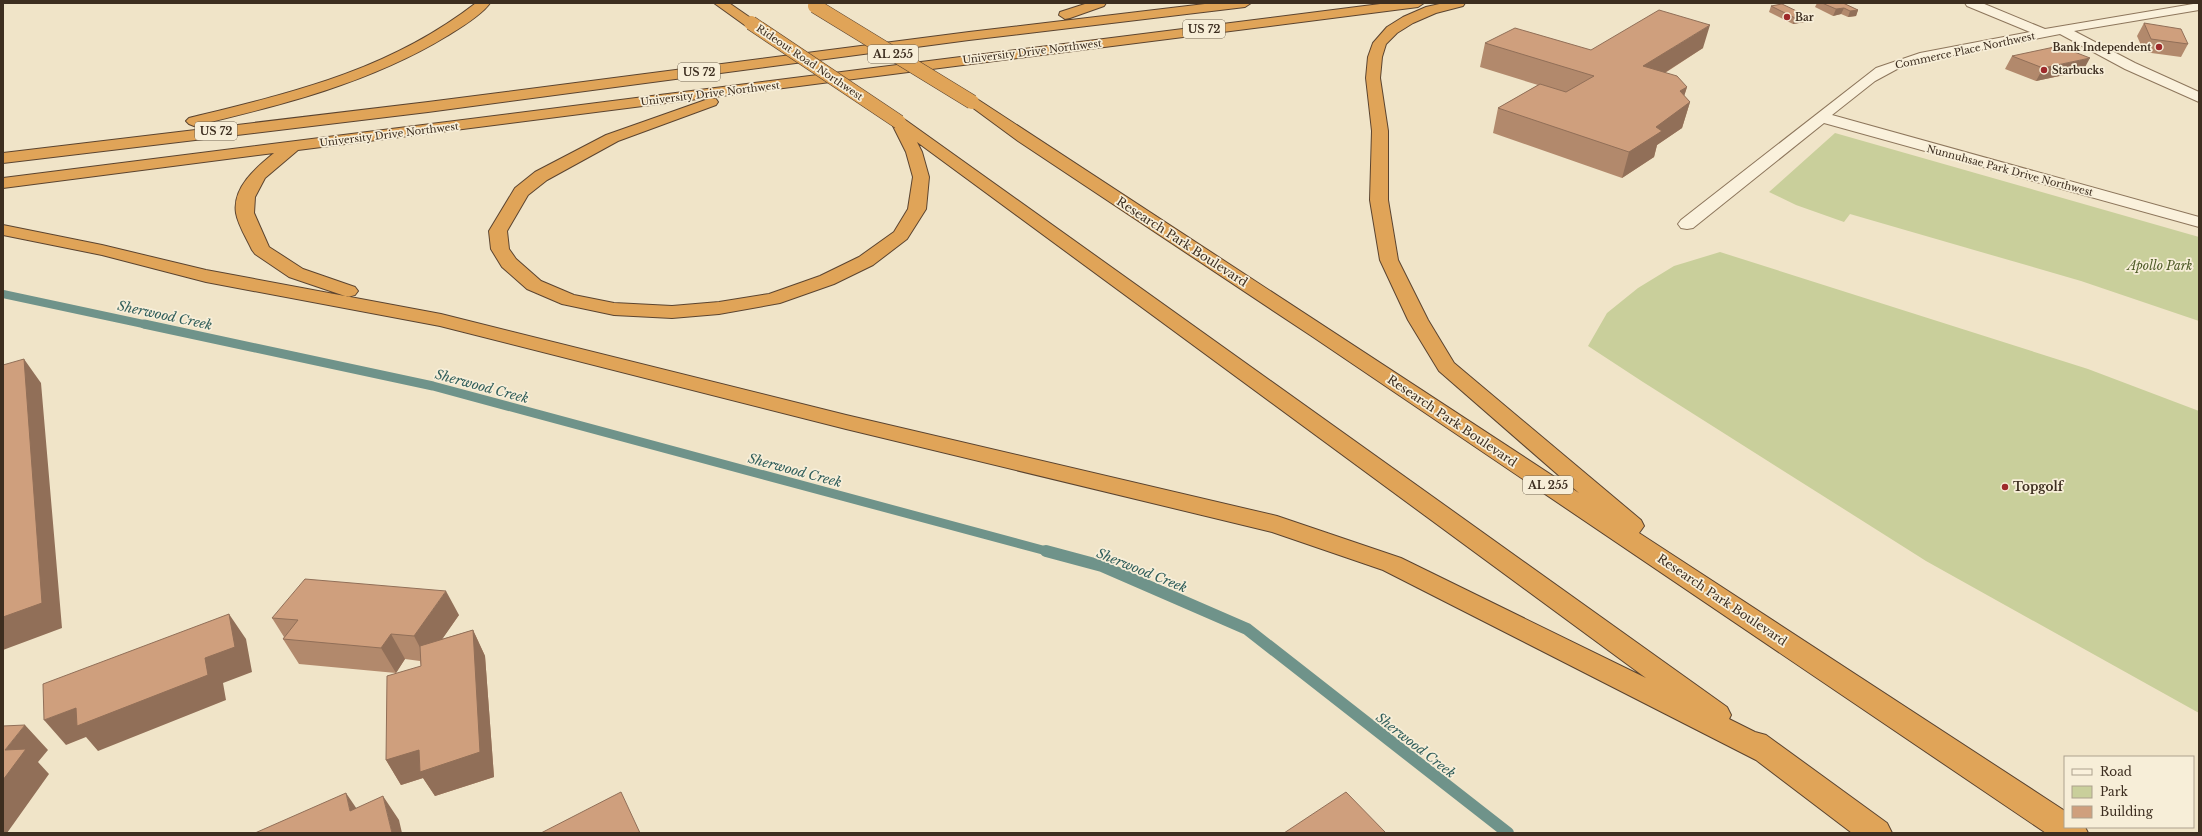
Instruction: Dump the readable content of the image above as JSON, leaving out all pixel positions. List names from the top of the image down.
{
  "streets": {
    "highway": [
      "US 72",
      "University Drive Northwest",
      "AL 255",
      "Rideout Road Northwest",
      "Research Park Boulevard"
    ],
    "street": ["Commerce Place Northwest", "Nunnuhsae Park Drive Northwest"]
  },
  "crossings": [
    ["Commerce Place Northwest", "Nunnuhsae Park Drive Northwest"]
  ],
  "water": ["Sherwood Creek"],
  "parks": ["Apollo Park"],
  "places": [
    "Bar",
    "Bank Independent",
    "Starbucks",
    "Topgolf"
  ],
  "legend": ["Road", "Park", "Building"]
}
